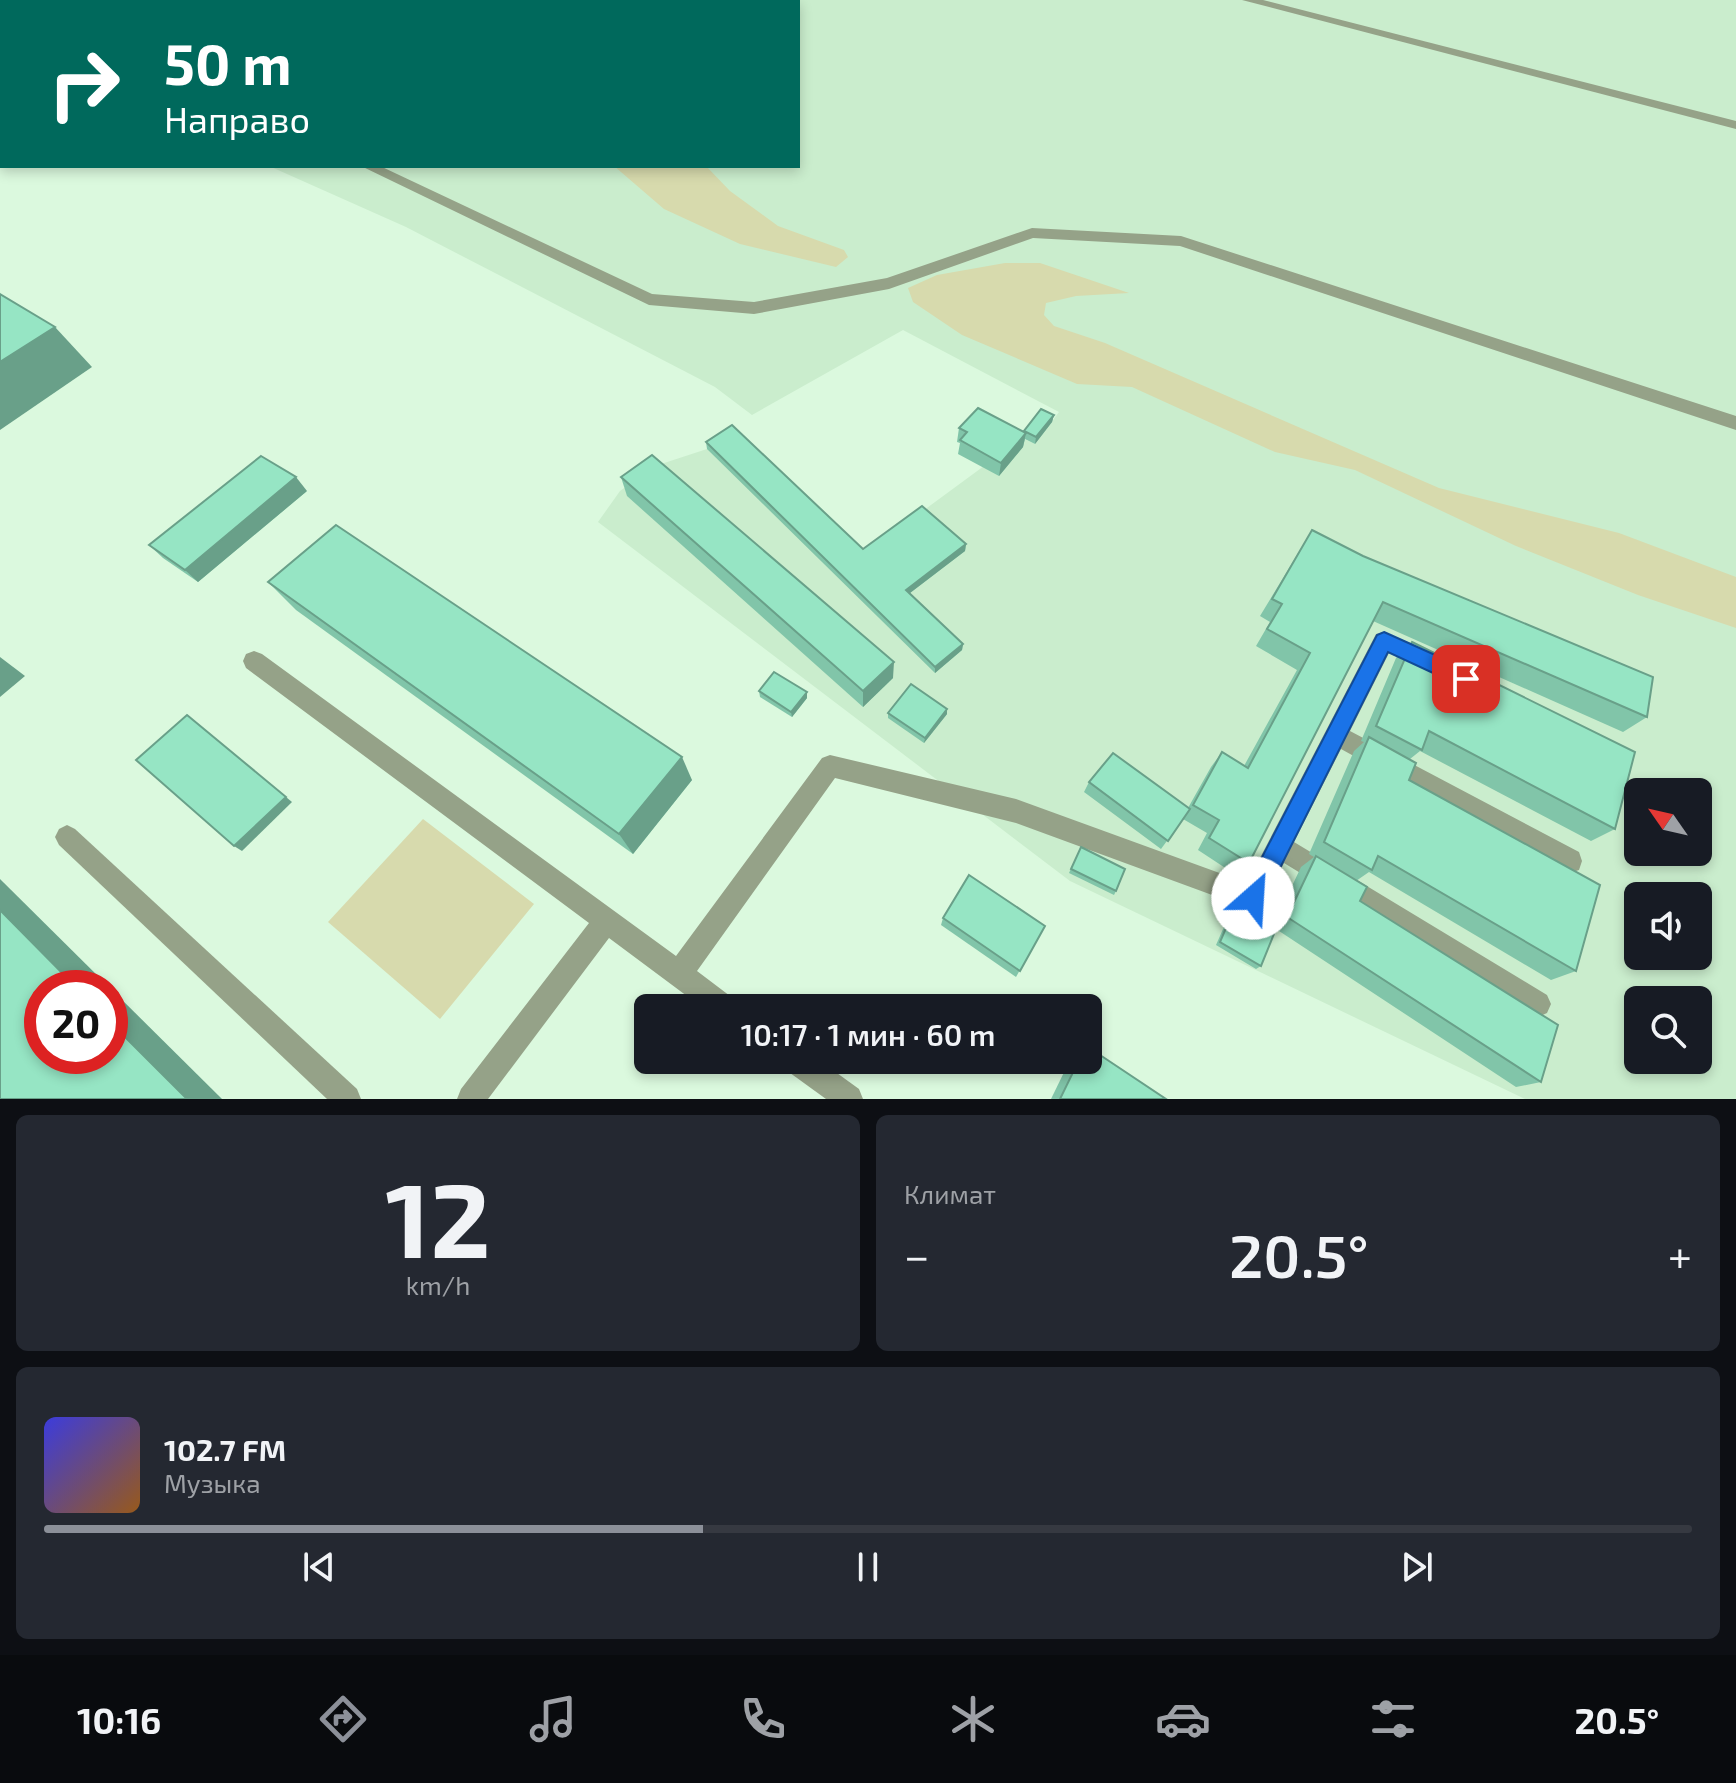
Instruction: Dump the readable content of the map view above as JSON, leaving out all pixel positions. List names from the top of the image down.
{
  "north": "top left",
  "page": {
    "turn": ["50 m", "Направо"],
    "limit": "20",
    "trip": "10:17 · 1 мин · 60 m",
    "tile": [
      ["12", "km/h"],
      "Климат"
    ],
    "heat": ["−", "20.5°", "+"],
    "song": ["102.7 FM", "Музыка"],
    "tabs": ["10:16", "20.5°"]
  }
}
